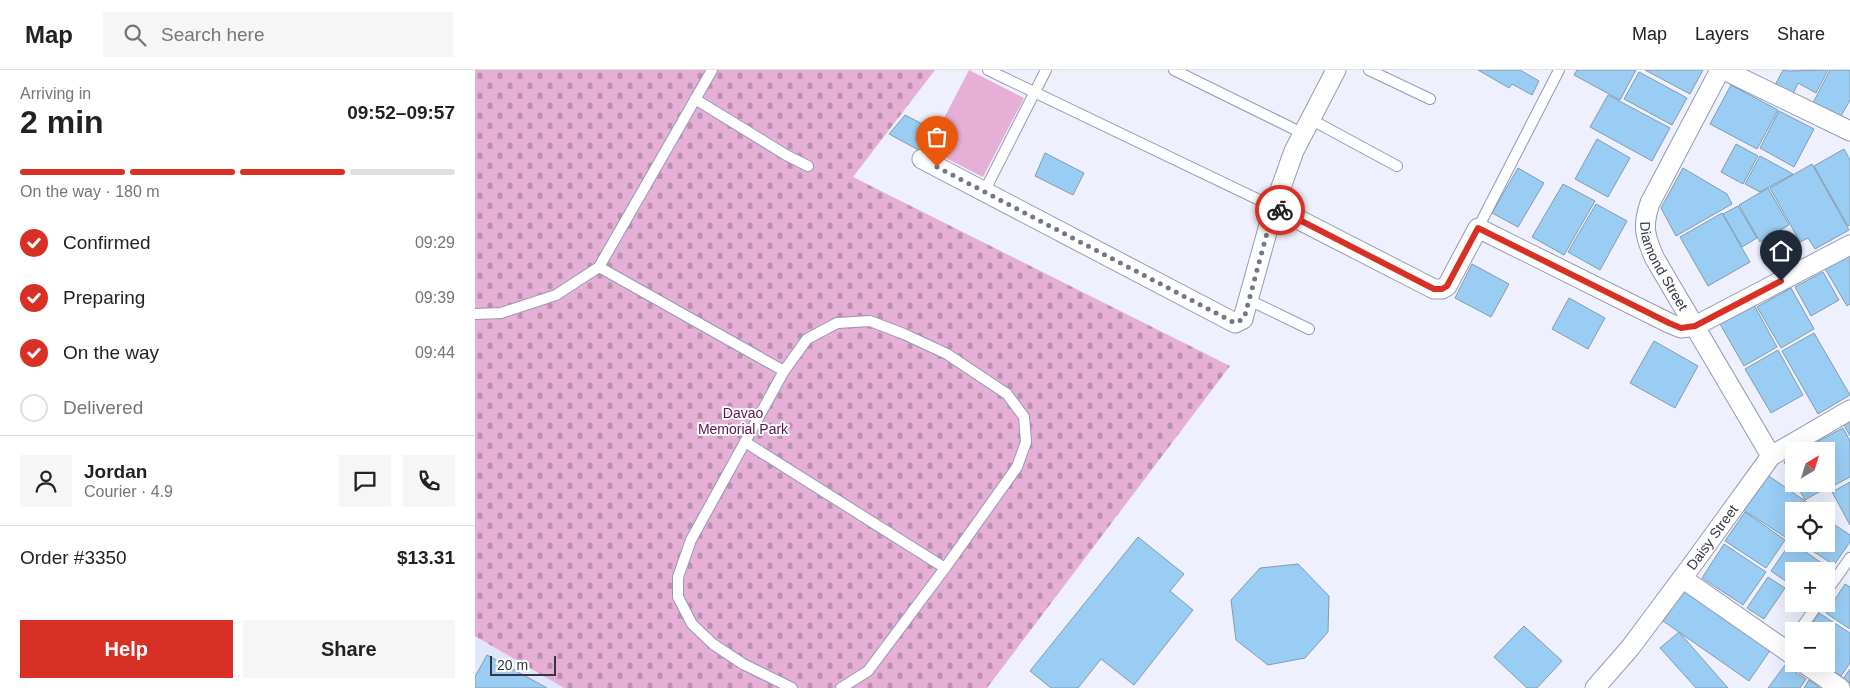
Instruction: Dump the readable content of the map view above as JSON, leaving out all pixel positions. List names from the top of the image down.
{
  "streets": {
    "street": ["Diamond Street", "Daisy Street"]
  },
  "crossings": [
    ["Diamond Street", "Daisy Street"]
  ],
  "parks": ["Davao Memorial Park"],
  "scale_bar": "20 m",
  "north": "top right",
  "page": {
    "header": "Map",
    "search": "Search here",
    "nav": ["Map", "Layers", "Share"],
    "heading": ["2 min", "Arriving in", "09:52–09:57"],
    "panel": [
      "Jordan",
      "Courier · 4.9",
      "Order #3350",
      "$13.31"
    ],
    "bar": "On the way · 180 m",
    "list": [
      ["Confirmed", "09:29"],
      ["Preparing", "09:39"],
      ["On the way", "09:44"],
      "Delivered"
    ],
    "map_buttons": ["+", "−"],
    "buttons": ["Help", "Share"],
    "scale": "20 m"
  }
}
